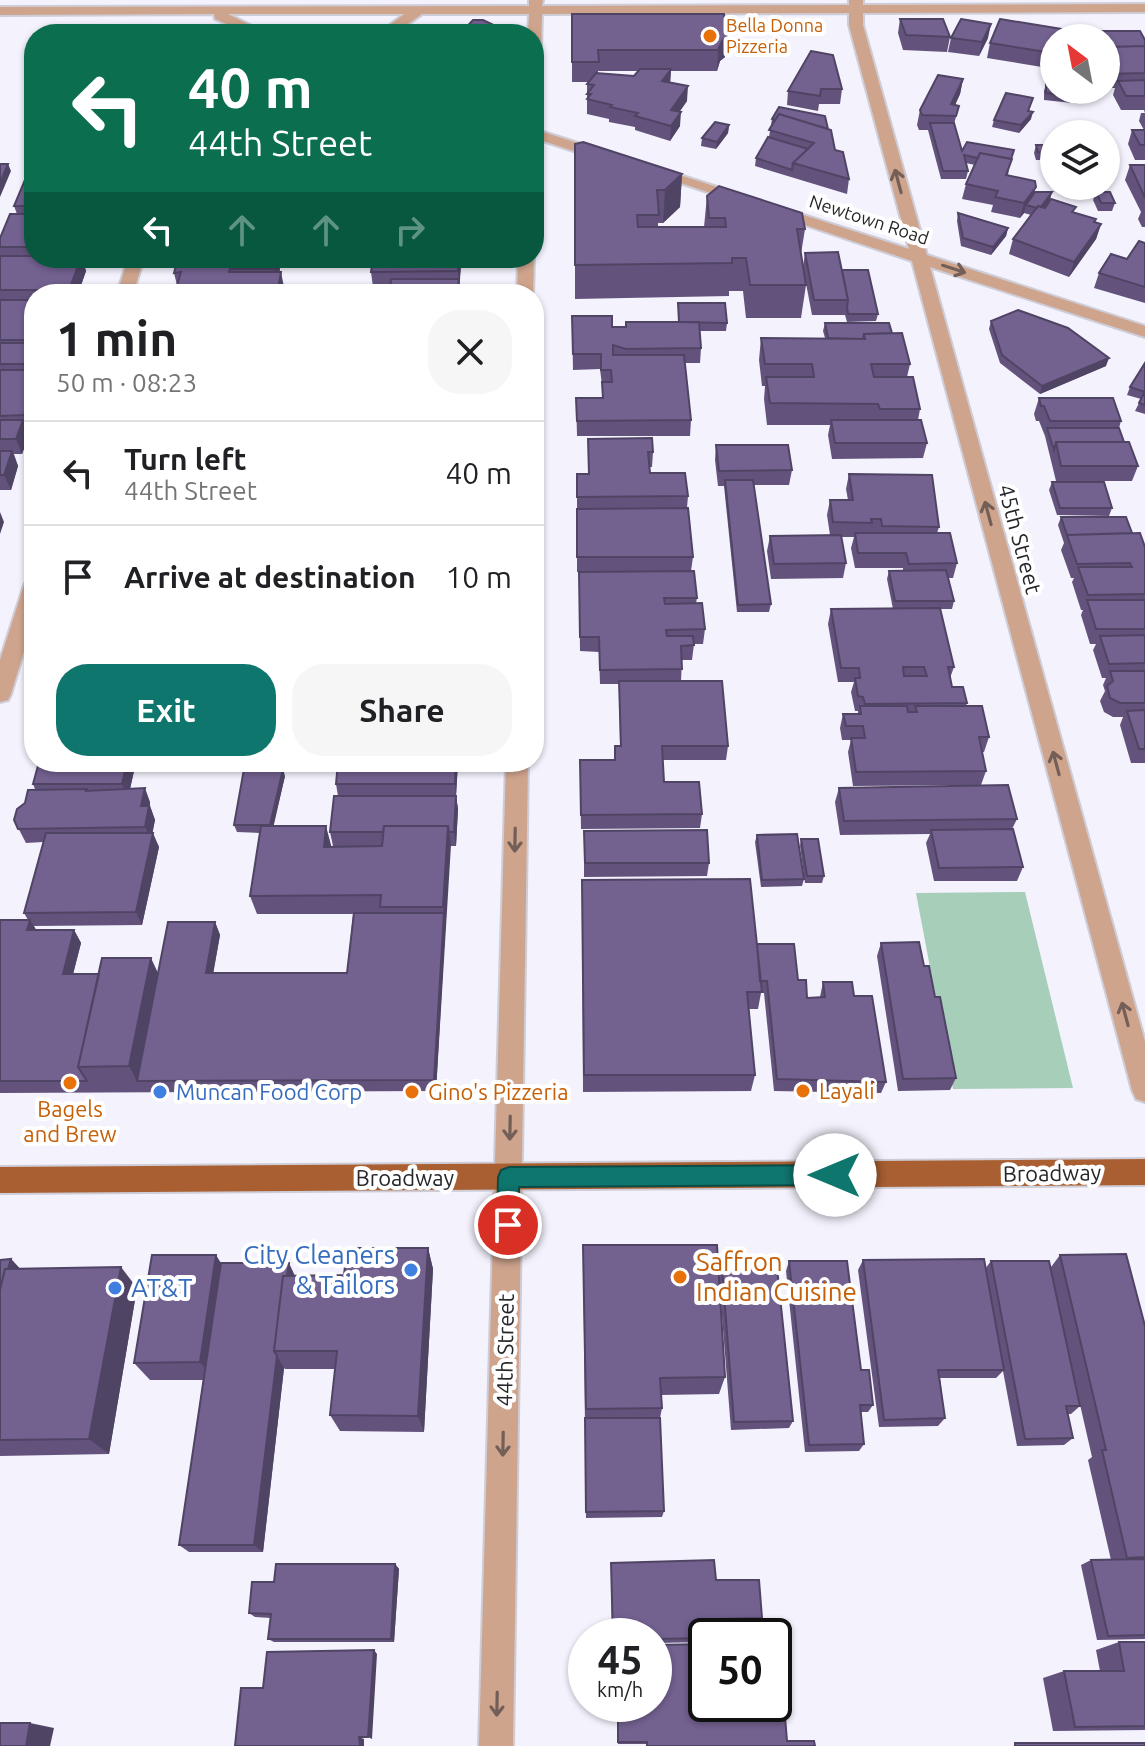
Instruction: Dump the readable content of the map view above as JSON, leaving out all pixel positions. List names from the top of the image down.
{
  "streets": {
    "main road": ["Broadway"],
    "street": ["Newtown Road", "45th Street", "44th Street"]
  },
  "crossings": [
    ["Newtown Road", "45th Street"],
    ["Broadway", "44th Street"]
  ],
  "one_way": ["Newtown Road", "45th Street", "44th Street"],
  "places": [
    "Bella Donna Pizzeria",
    "Bagels and Brew",
    "Layali",
    "Muncan Food Corp",
    "Gino's Pizzeria",
    "City Cleaners & Tailors",
    "Saffron Indian Cuisine",
    "AT&T"
  ],
  "north": "top left",
  "page": {
    "turn": ["40 m", "44th Street"],
    "heading": ["1 min", "50 m · 08:23"],
    "list": [
      {
        "name": "Turn left",
        "note": "44th Street",
        "value": "40 m"
      },
      {
        "name": "Arrive at destination",
        "value": "10 m"
      }
    ],
    "buttons": ["Exit", "Share"],
    "speed": "45 km/h",
    "limit": "50"
  }
}
